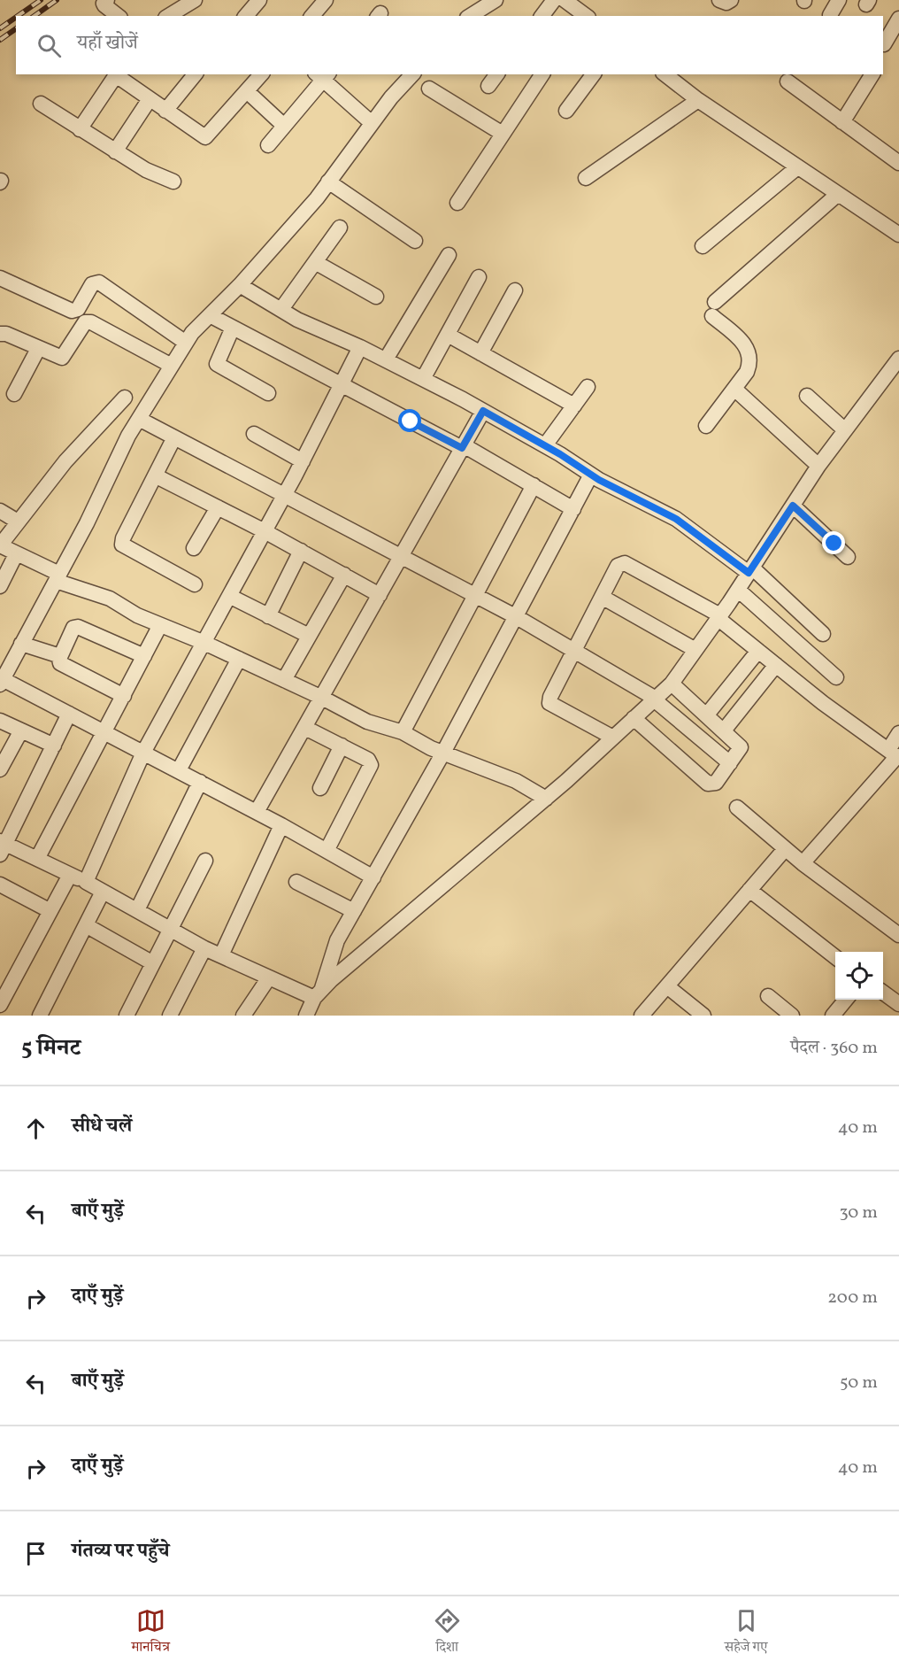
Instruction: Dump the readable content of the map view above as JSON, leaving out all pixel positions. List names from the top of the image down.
{
  "page": {
    "search": "यहाँ खोजें",
    "heading": ["5 मिनट", "पैदल · 360 m"],
    "list": [
      ["सीधे चलें", "40 m"],
      ["बाएँ मुड़ें", "30 m"],
      ["दाएँ मुड़ें", "200 m"],
      ["बाएँ मुड़ें", "50 m"],
      ["दाएँ मुड़ें", "40 m"],
      "गंतव्य पर पहुँचे"
    ],
    "nav": ["मानचित्र", "दिशा", "सहेजे गए"]
  }
}
